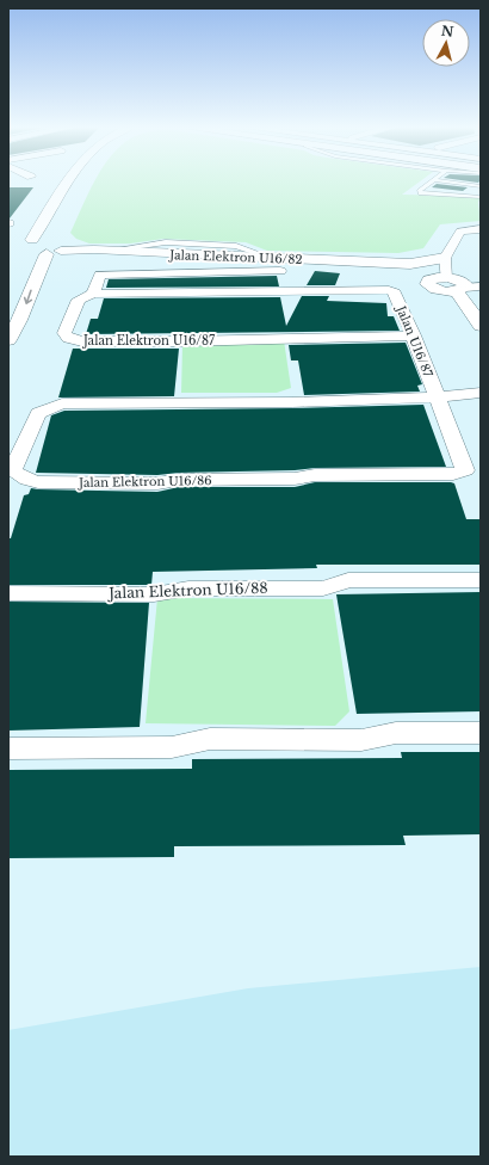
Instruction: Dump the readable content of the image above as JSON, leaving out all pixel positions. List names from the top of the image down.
{
  "streets": {
    "street": [
      "Jalan Elektron U16/82",
      "Jalan Elektron U16/87",
      "Jalan U16/87",
      "Jalan Elektron U16/86",
      "Jalan Elektron U16/88"
    ]
  },
  "crossings": [
    ["Jalan Elektron U16/87", "Jalan U16/87"],
    ["Jalan U16/87", "Jalan Elektron U16/86"]
  ],
  "north": "top"
}
